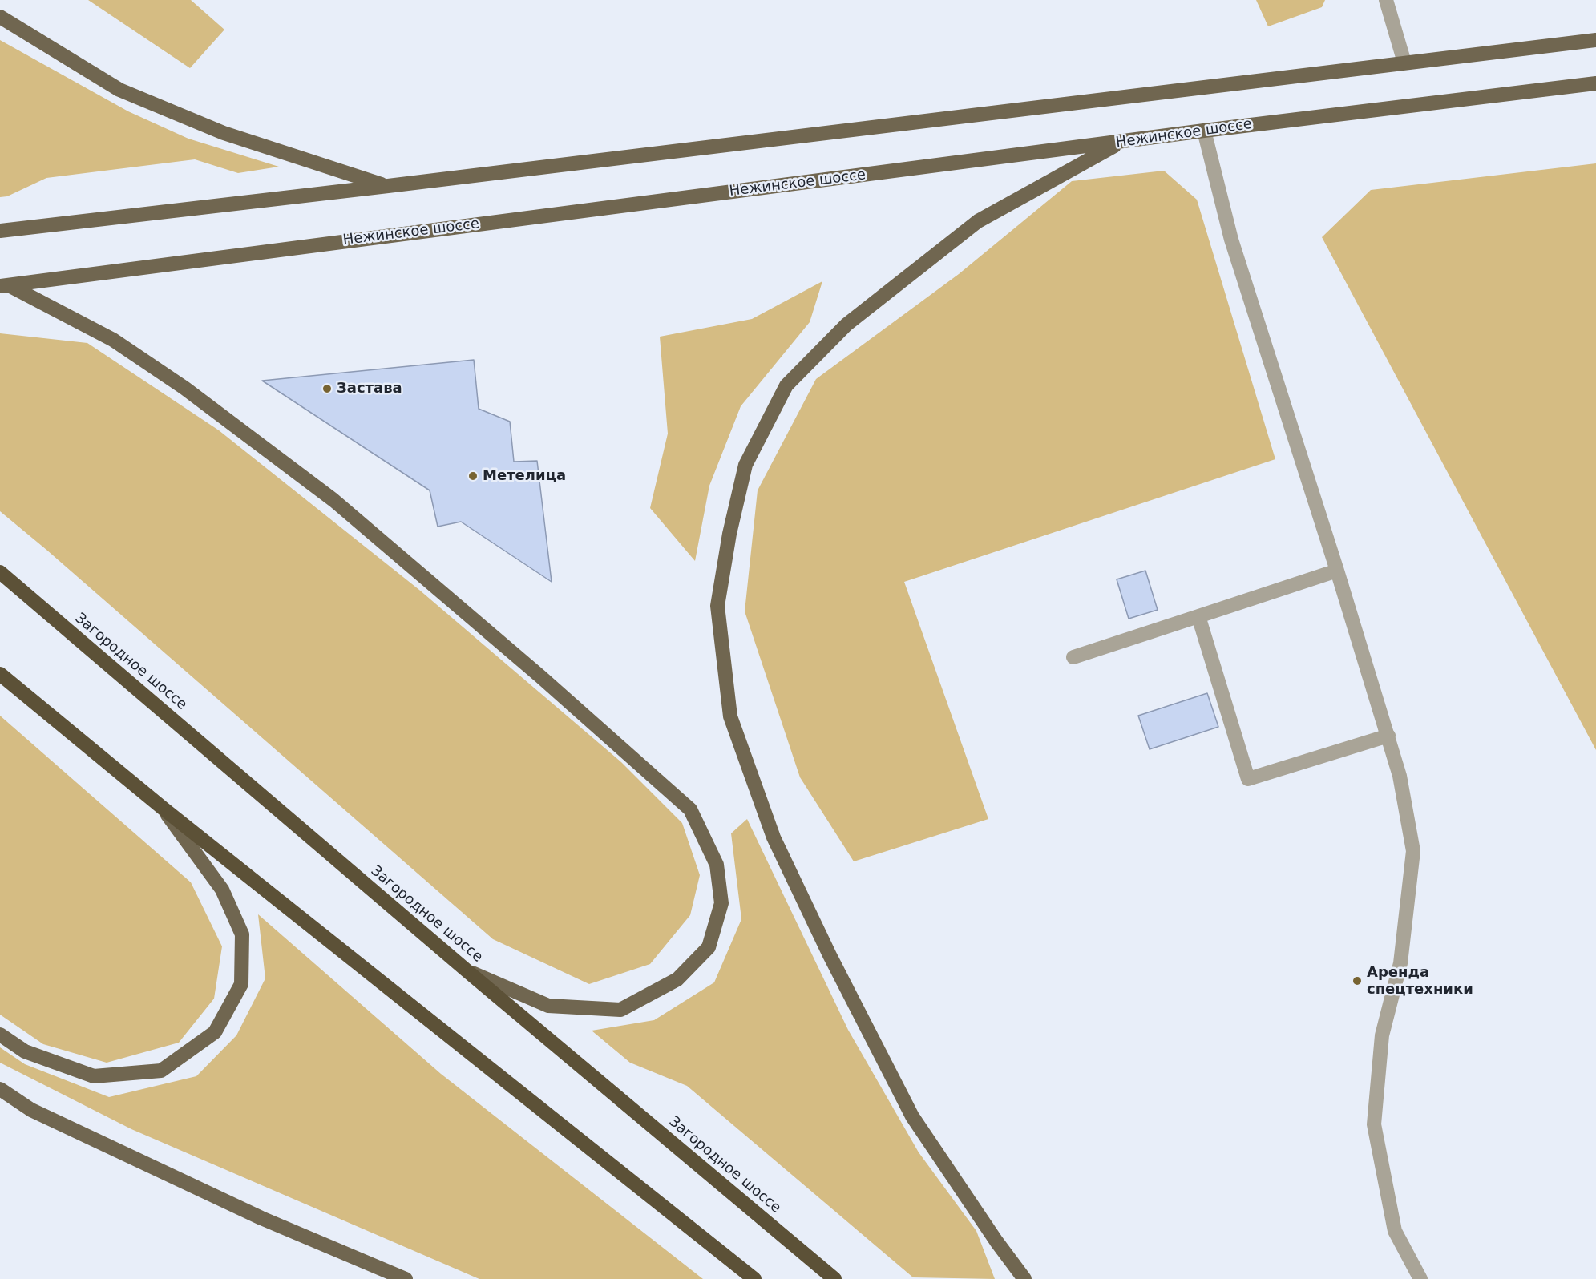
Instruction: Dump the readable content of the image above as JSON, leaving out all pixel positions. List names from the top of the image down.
{
  "streets": {
    "highway": ["Загородное шоссе"],
    "main road": ["Нежинское шоссе"]
  },
  "places": ["Застава", "Метелица", "Аренда спецтехники"]
}
